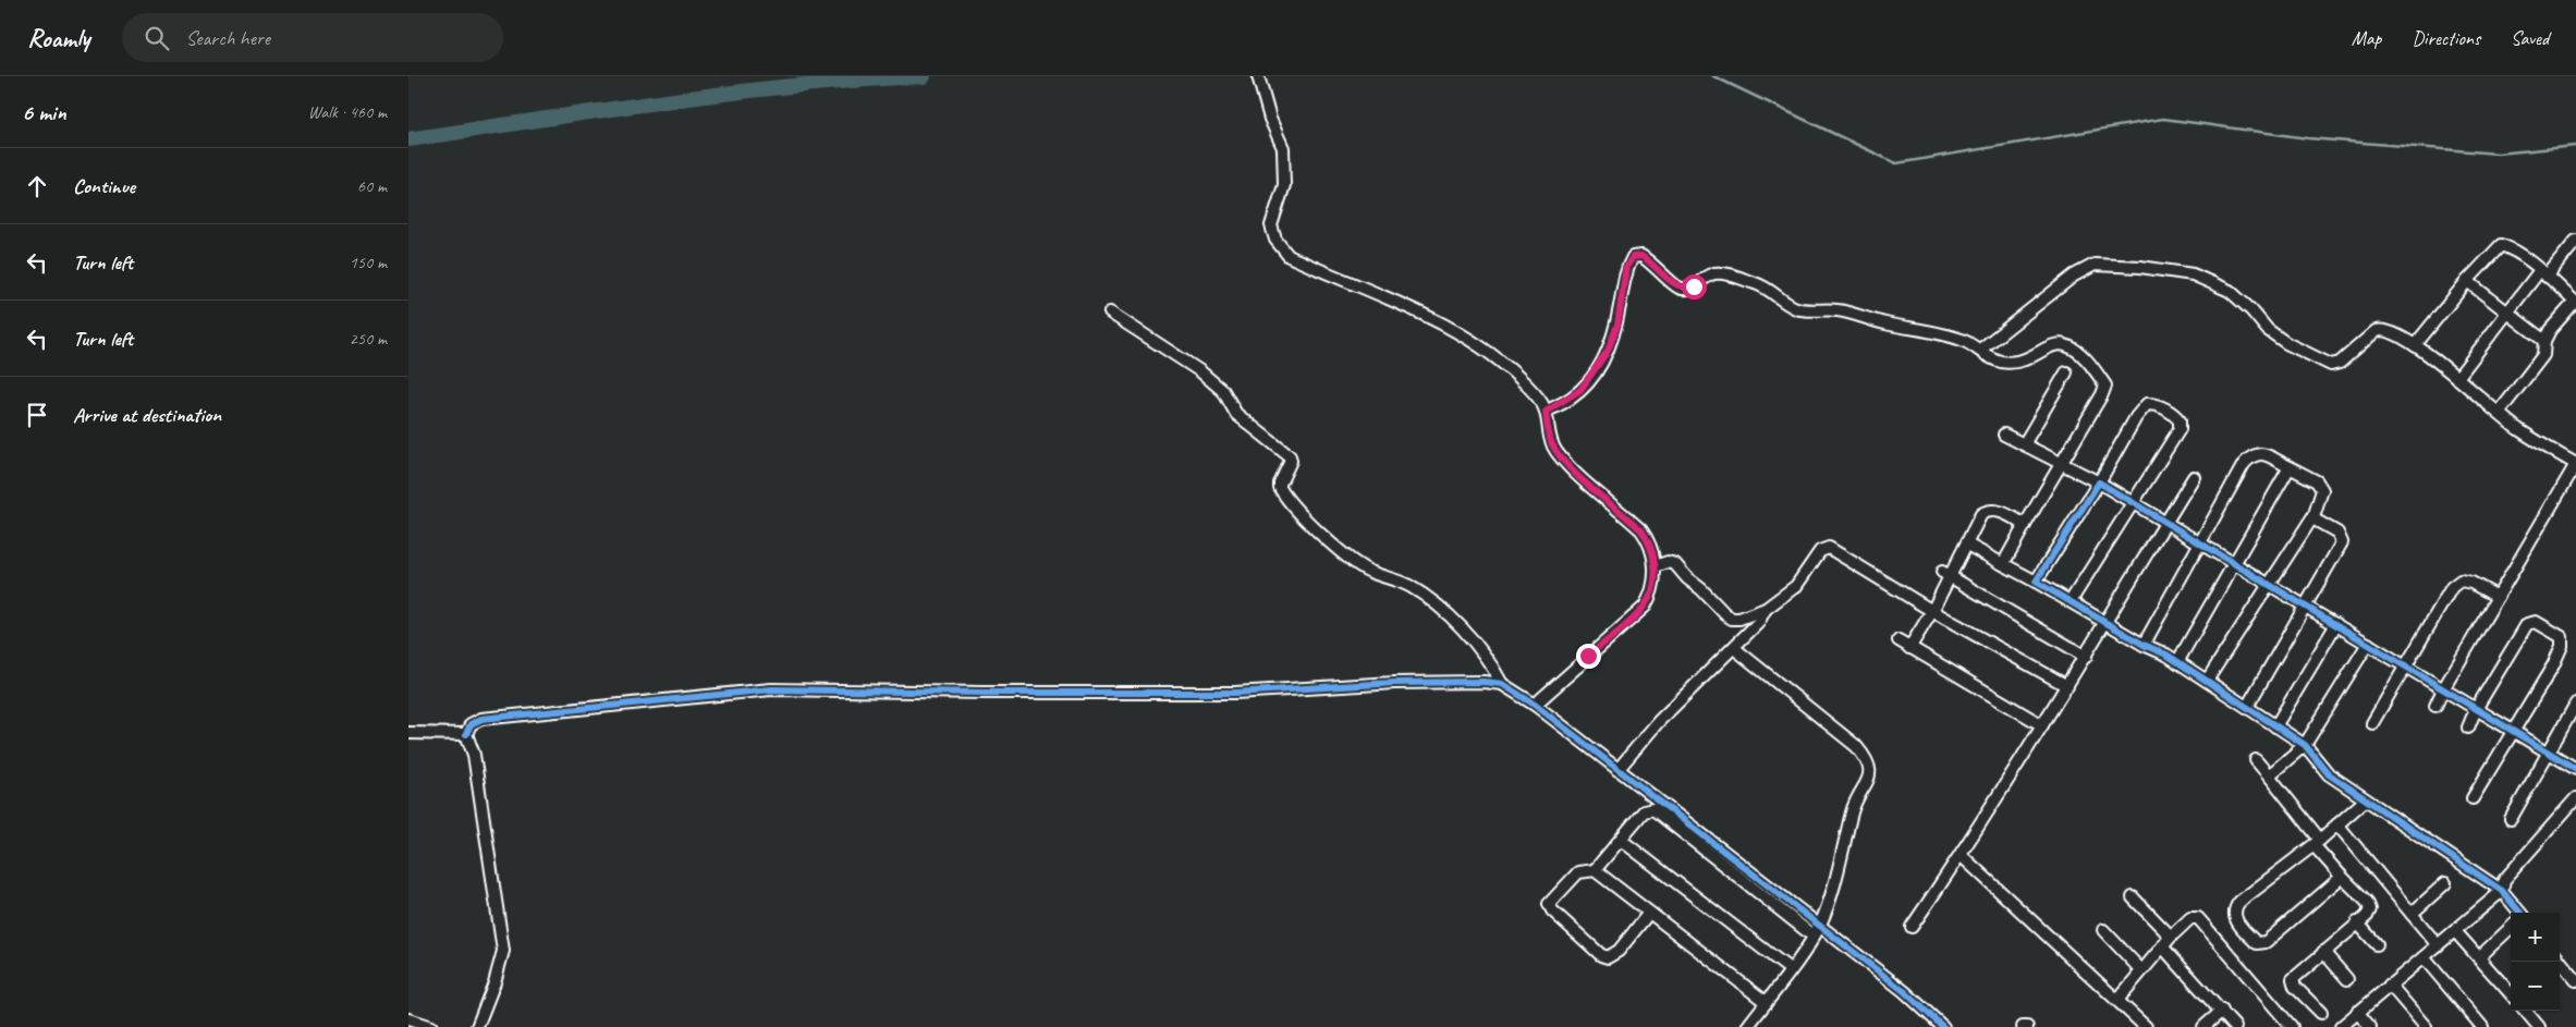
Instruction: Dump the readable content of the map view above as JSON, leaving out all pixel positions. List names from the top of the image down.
{
  "page": {
    "header": "Roamly",
    "search": "Search here",
    "nav": ["Map", "Directions", "Saved"],
    "heading": ["6 min", "Walk · 460 m"],
    "list": [
      ["Continue", "60 m"],
      ["Turn left", "150 m"],
      ["Turn left", "250 m"],
      "Arrive at destination"
    ],
    "map_buttons": ["+", "−"]
  }
}
